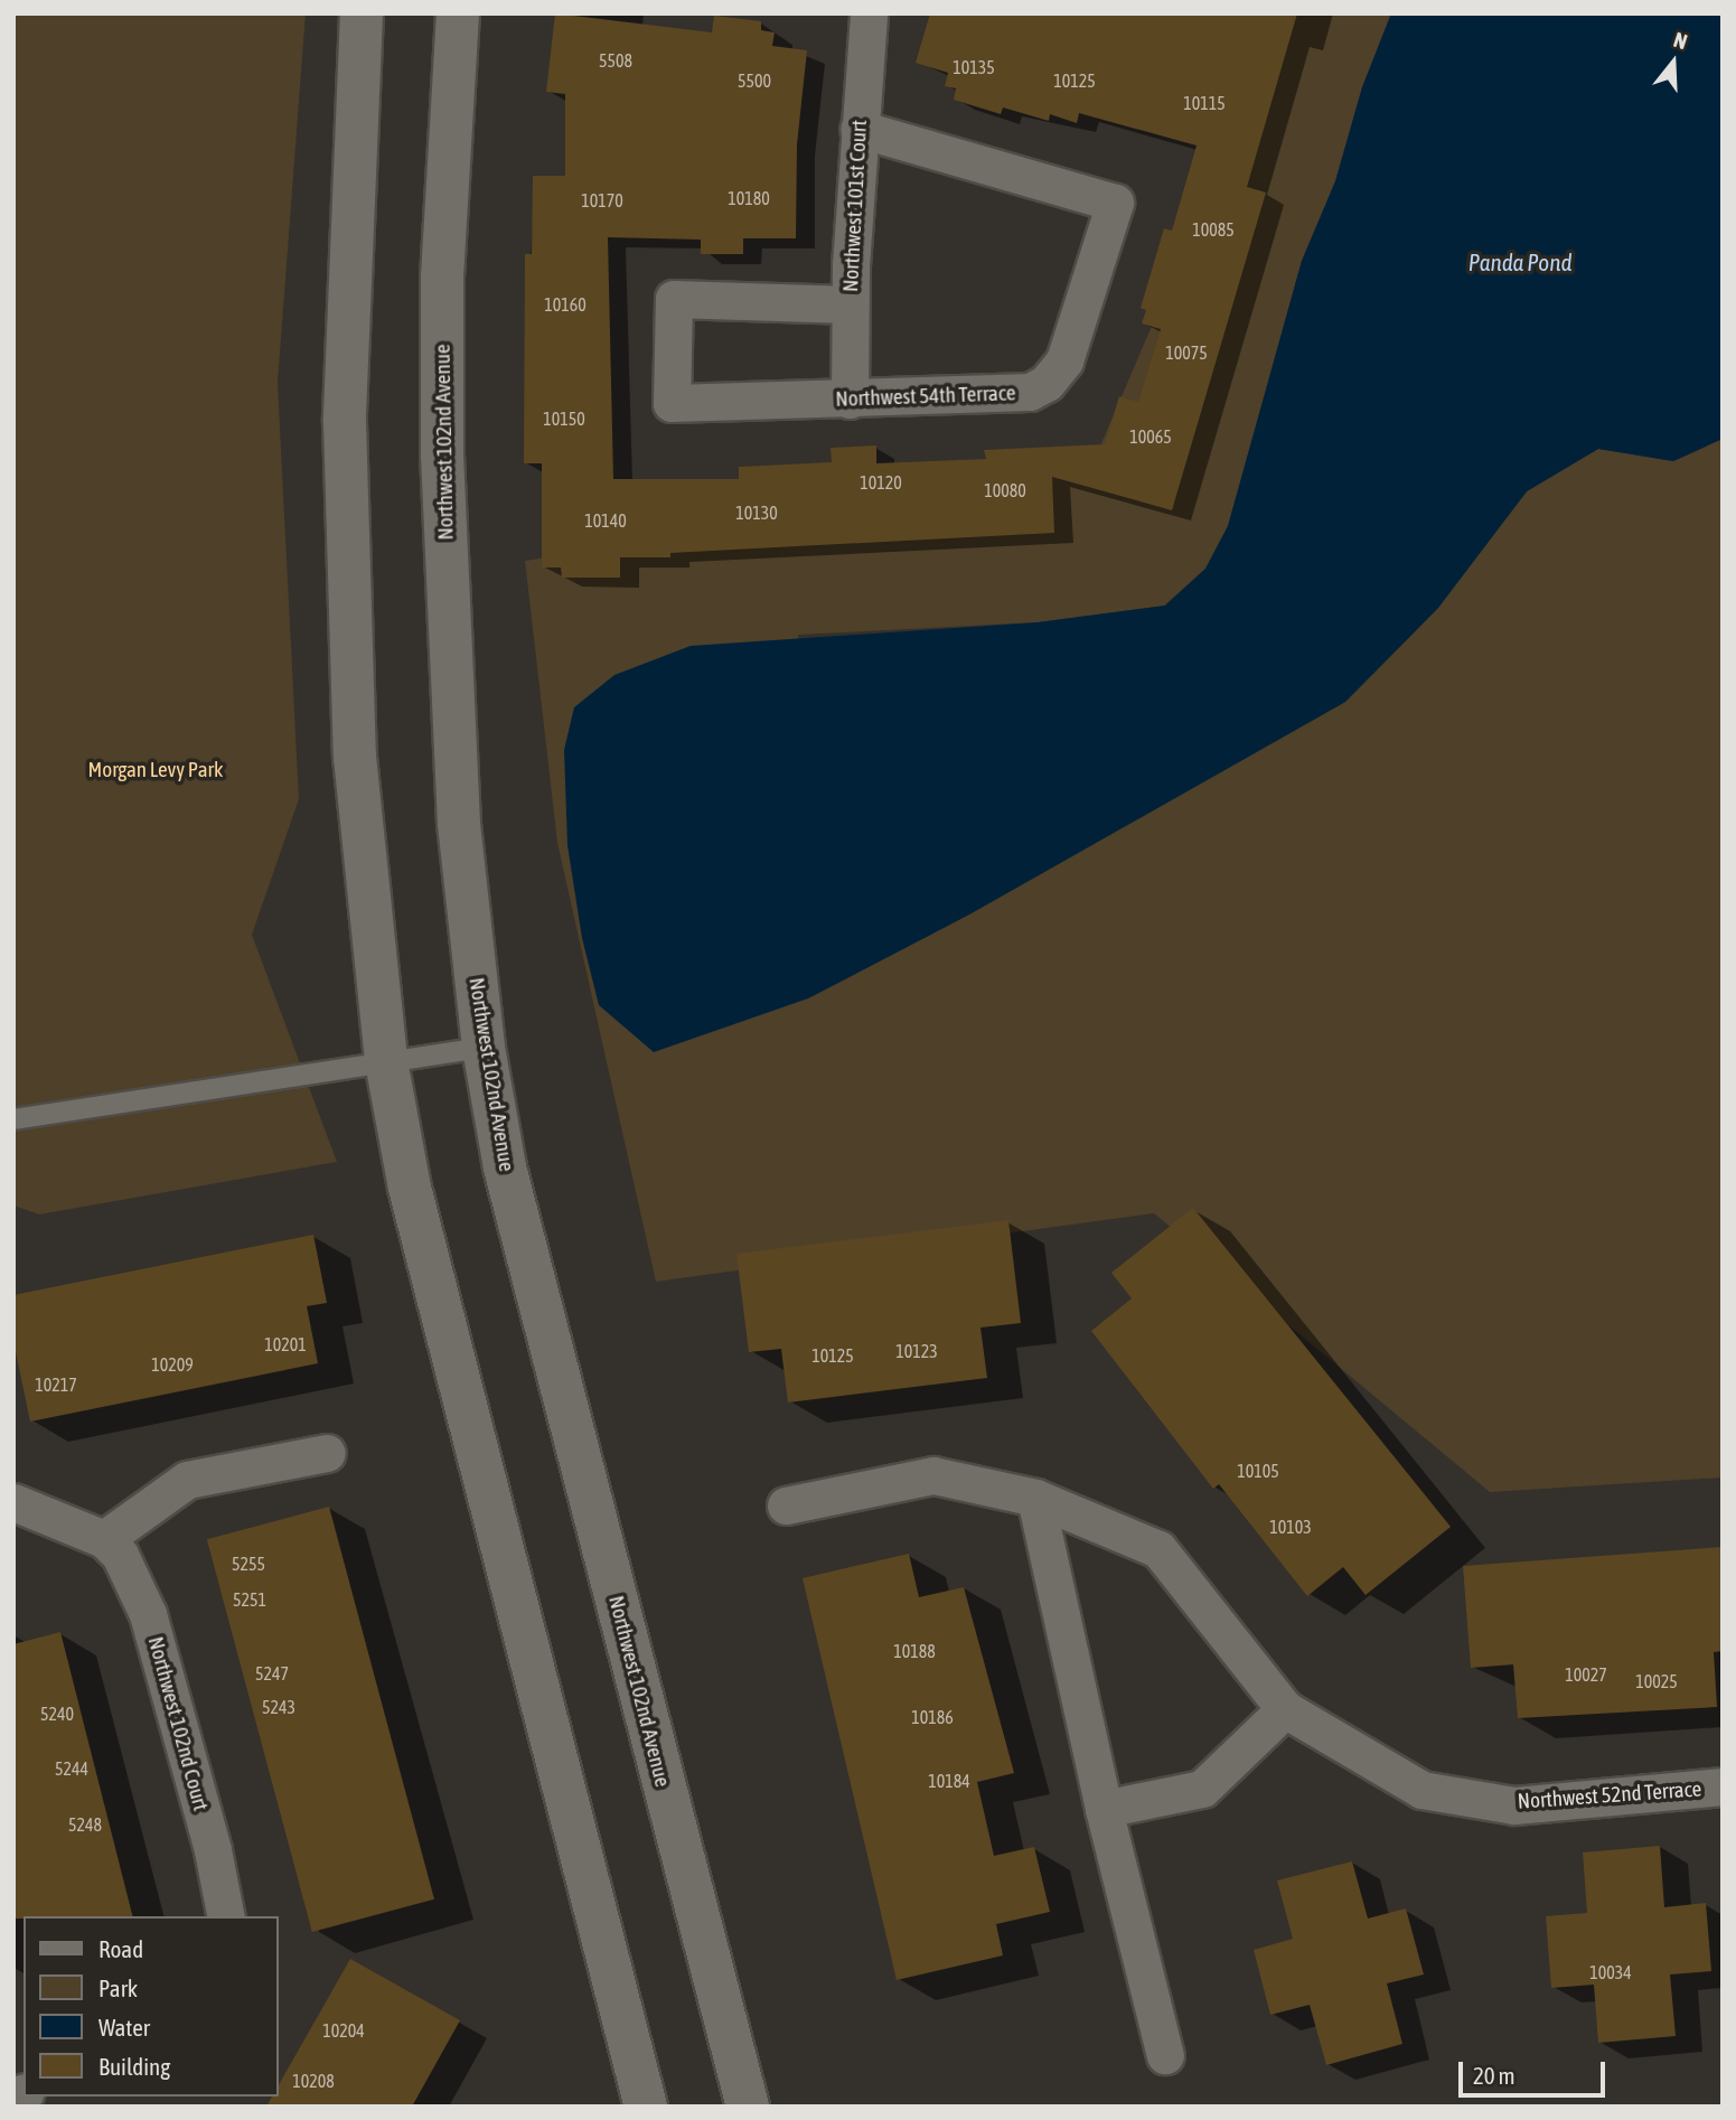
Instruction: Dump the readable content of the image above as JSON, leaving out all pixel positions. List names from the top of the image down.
{
  "streets": {
    "street": [
      "Northwest 101st Court",
      "Northwest 54th Terrace",
      "Northwest 102nd Avenue",
      "Northwest 102nd Court",
      "Northwest 52nd Terrace"
    ]
  },
  "crossings": [
    ["Northwest 101st Court", "Northwest 54th Terrace"]
  ],
  "water": ["Panda Pond"],
  "parks": ["Morgan Levy Park"],
  "house_numbers": [
    "5508",
    "10135",
    "5500",
    "10125",
    "10115",
    "10180",
    "10170",
    "10085",
    "10160",
    "10075",
    "10150",
    "10065",
    "10120",
    "10080",
    "10130",
    "10140",
    "10201",
    "10123",
    "10125",
    "10209",
    "10217",
    "10105",
    "10103",
    "5255",
    "5251",
    "10188",
    "5247",
    "10027",
    "10025",
    "5243",
    "5240",
    "10186",
    "5244",
    "10184",
    "5248",
    "10034",
    "10204",
    "10208"
  ],
  "legend": [
    "Road",
    "Park",
    "Water",
    "Building"
  ],
  "scale_bar": "20 m",
  "north": "top"
}
